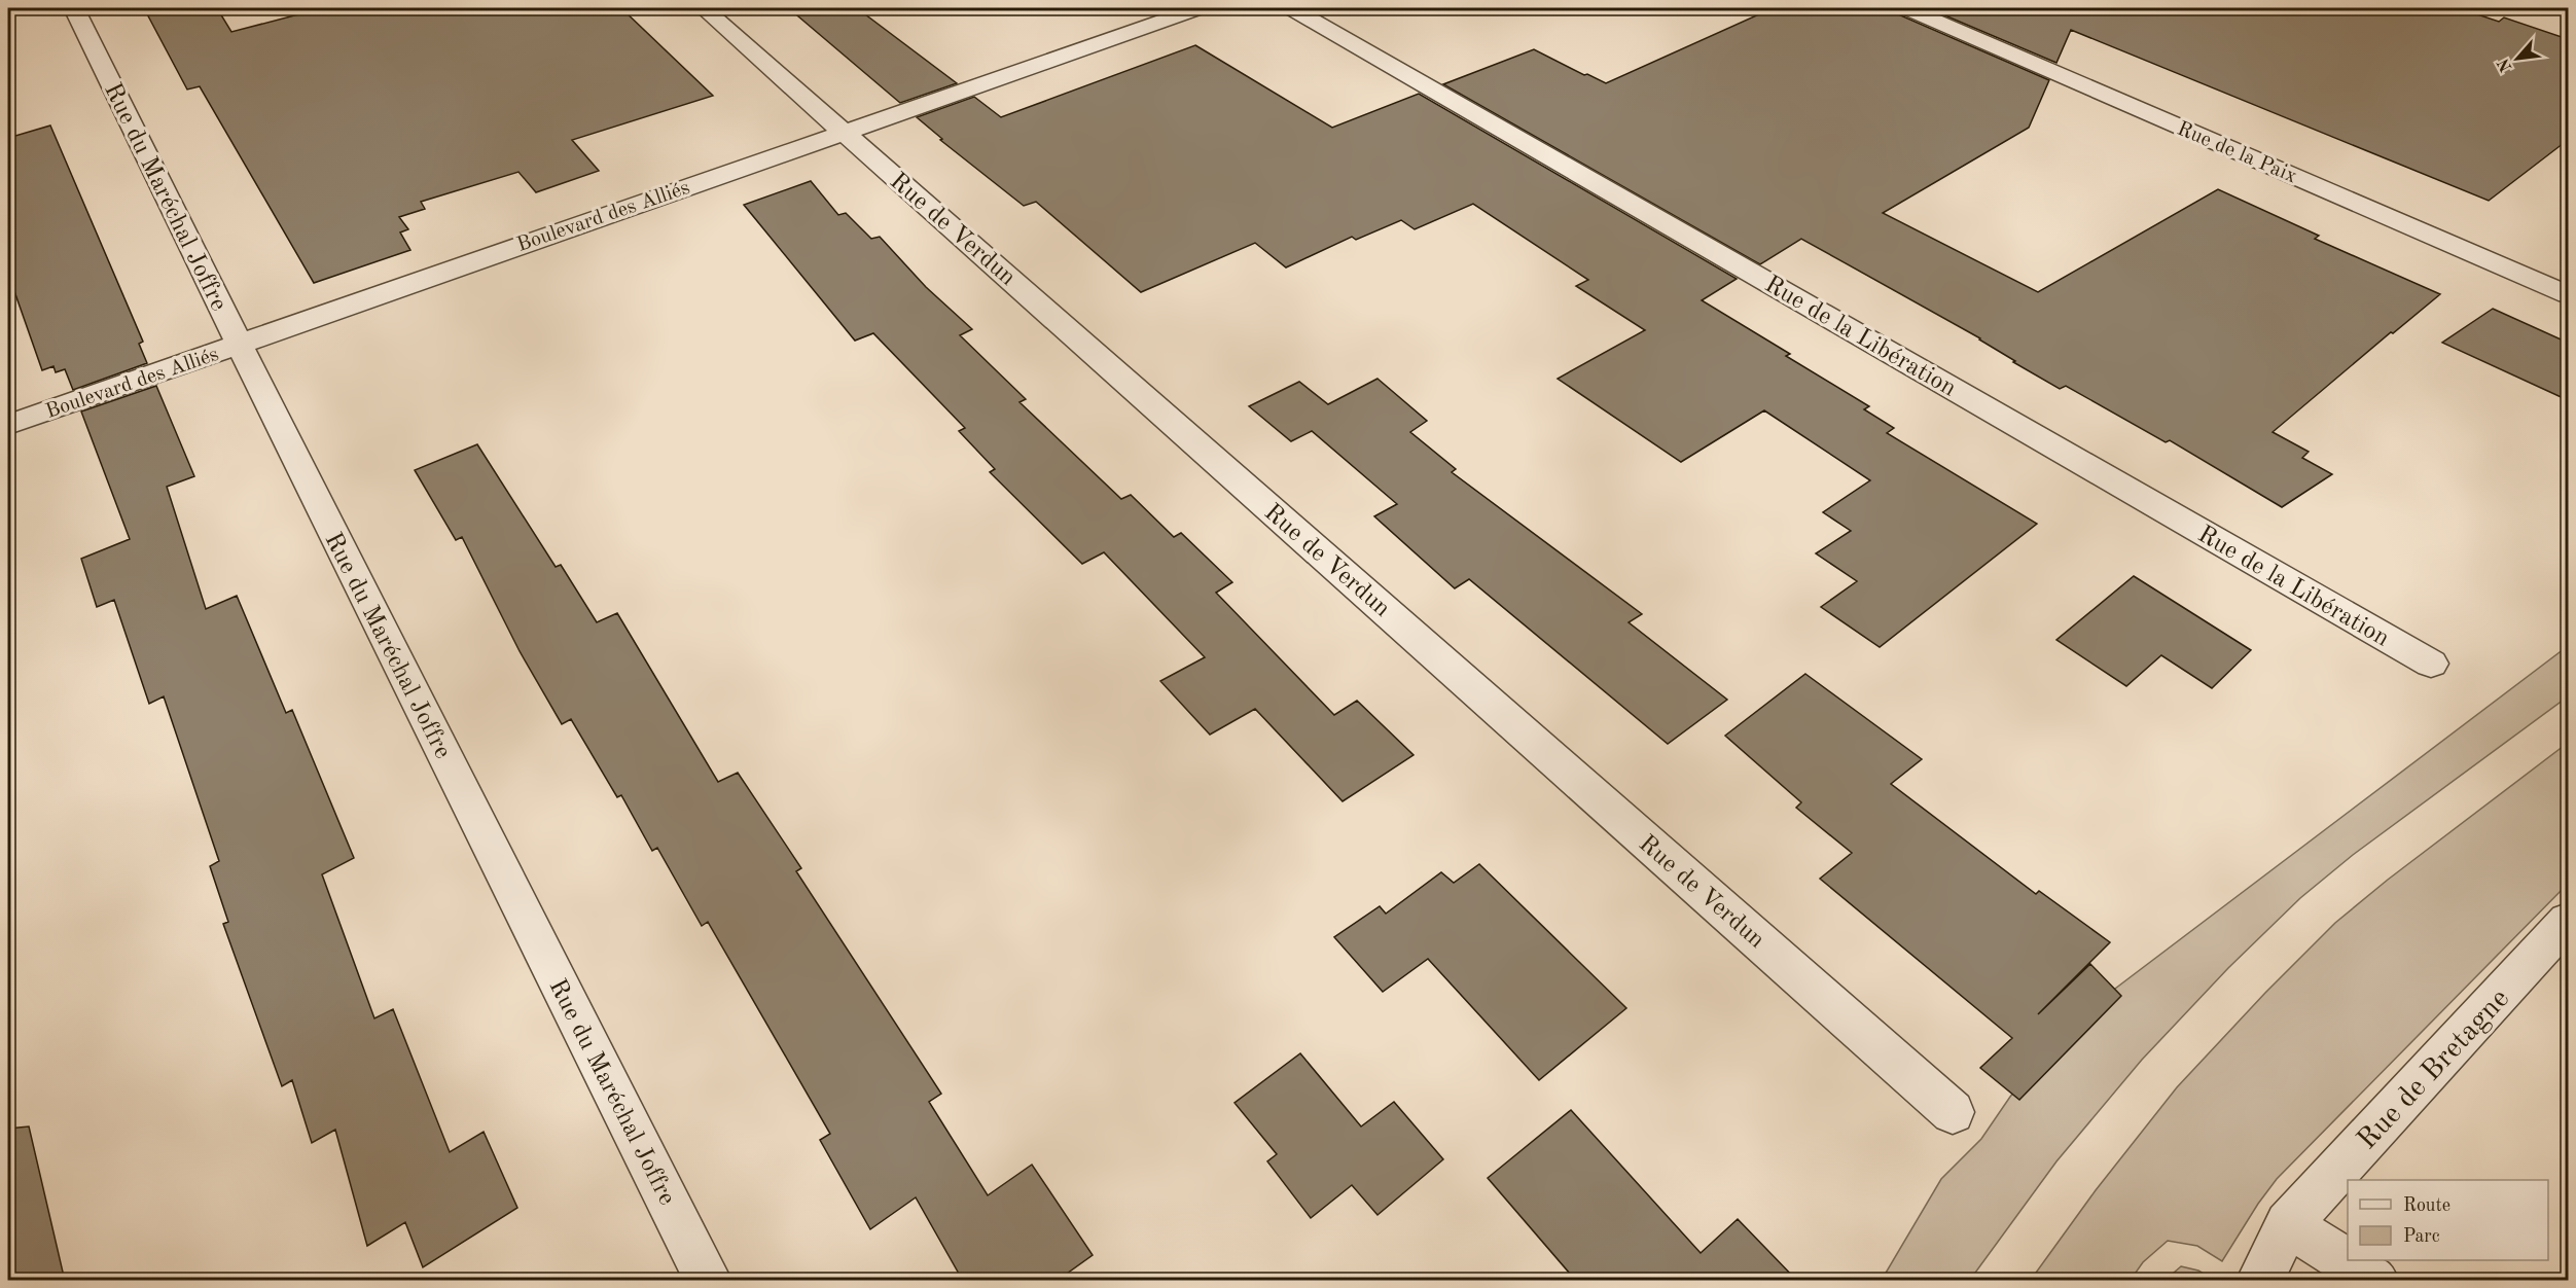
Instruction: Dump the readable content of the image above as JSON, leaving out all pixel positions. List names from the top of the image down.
{
  "streets": {
    "street": [
      "Rue de la Paix",
      "Rue du Maréchal Joffre",
      "Boulevard des Alliés",
      "Rue de Verdun",
      "Rue de la Libération",
      "Rue de Bretagne"
    ]
  },
  "crossings": [
    ["Rue du Maréchal Joffre", "Boulevard des Alliés"],
    ["Boulevard des Alliés", "Rue de Verdun"]
  ],
  "legend": ["Route", "Parc"],
  "north": "bottom left"
}
